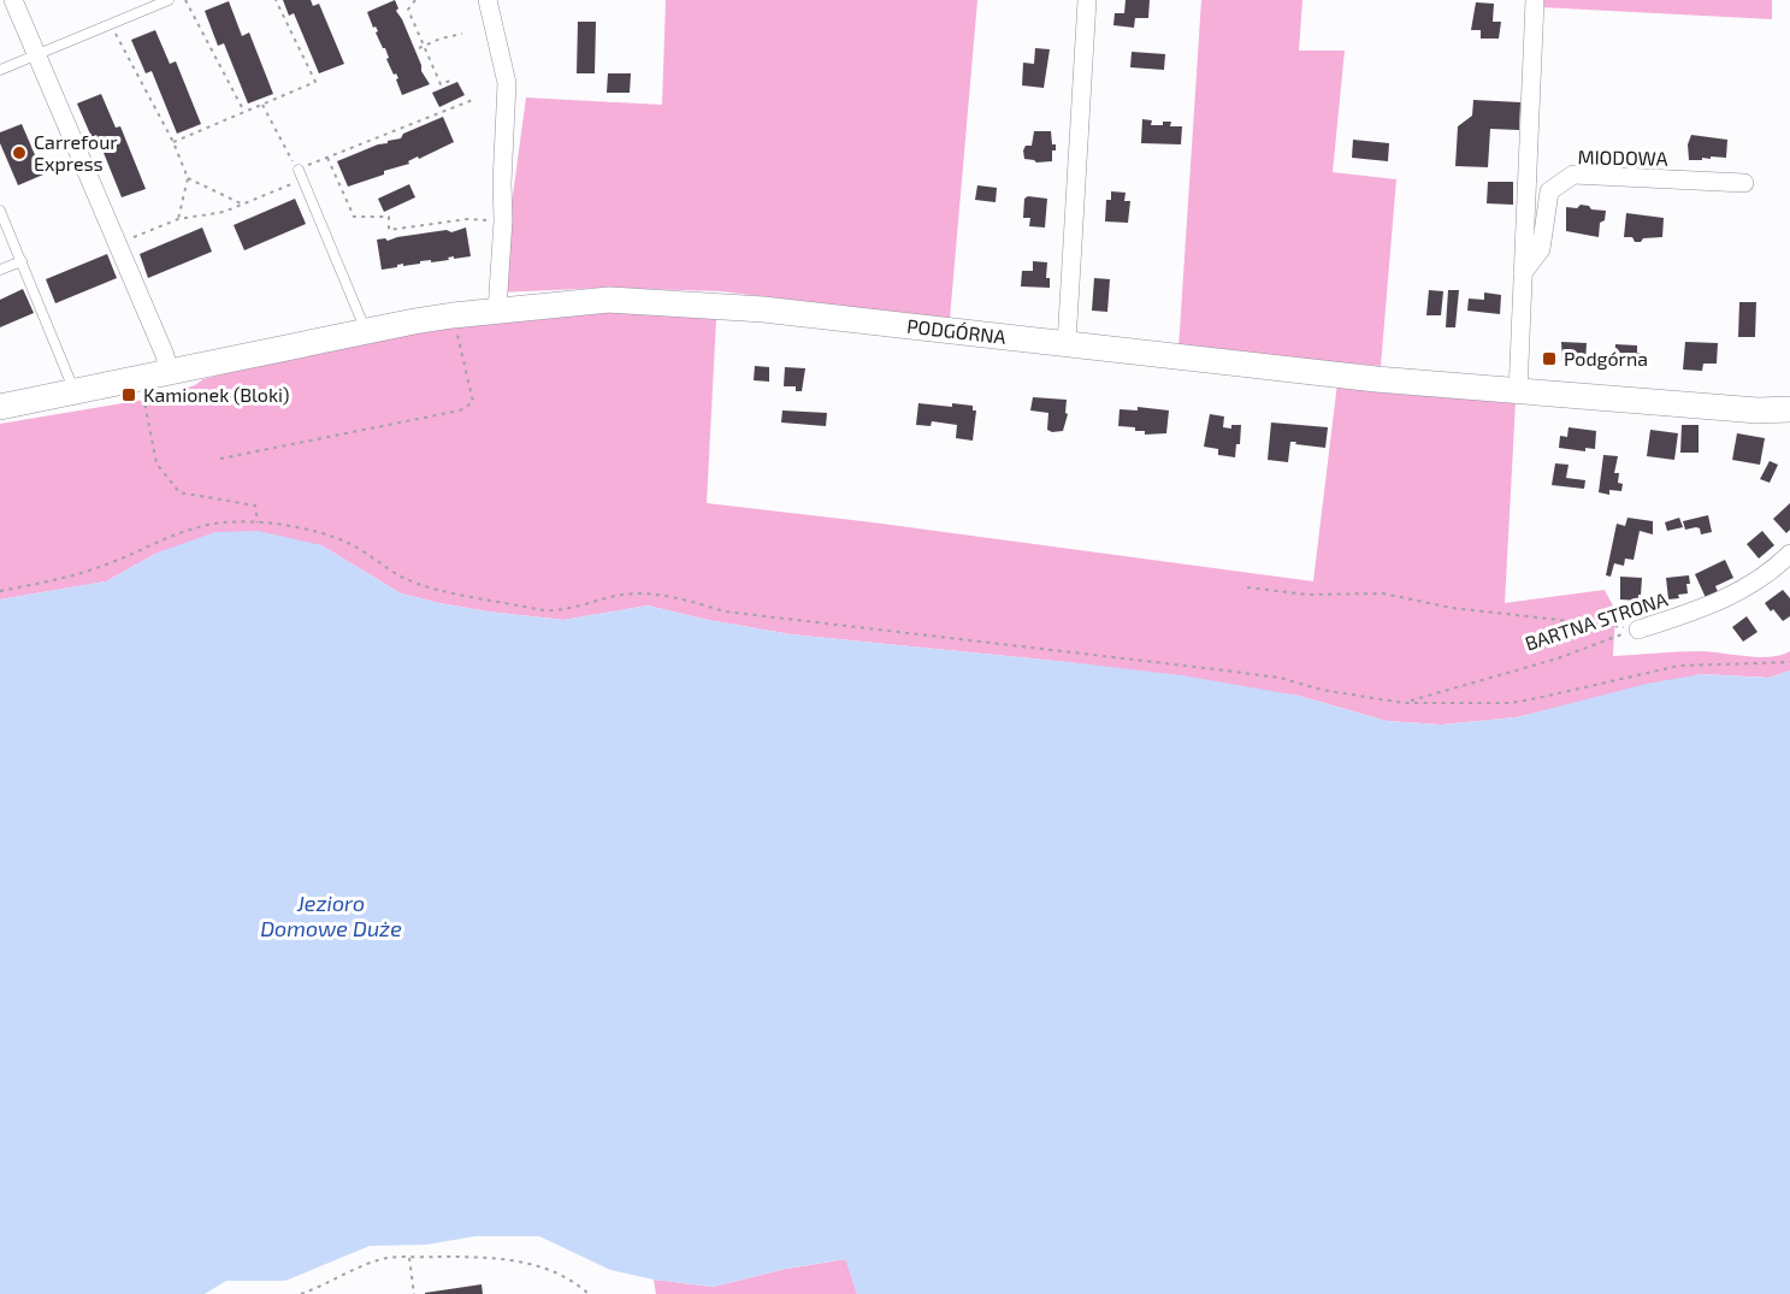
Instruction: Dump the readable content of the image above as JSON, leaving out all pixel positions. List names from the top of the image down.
{
  "streets": {
    "street": ["MIODOWA", "PODGÓRNA", "BARTNA STRONA"]
  },
  "water": ["Jezioro Domowe Duże"],
  "places": {
    "other": ["Carrefour Express"],
    "transit": ["Podgórna", "Kamionek (Bloki)"]
  }
}
